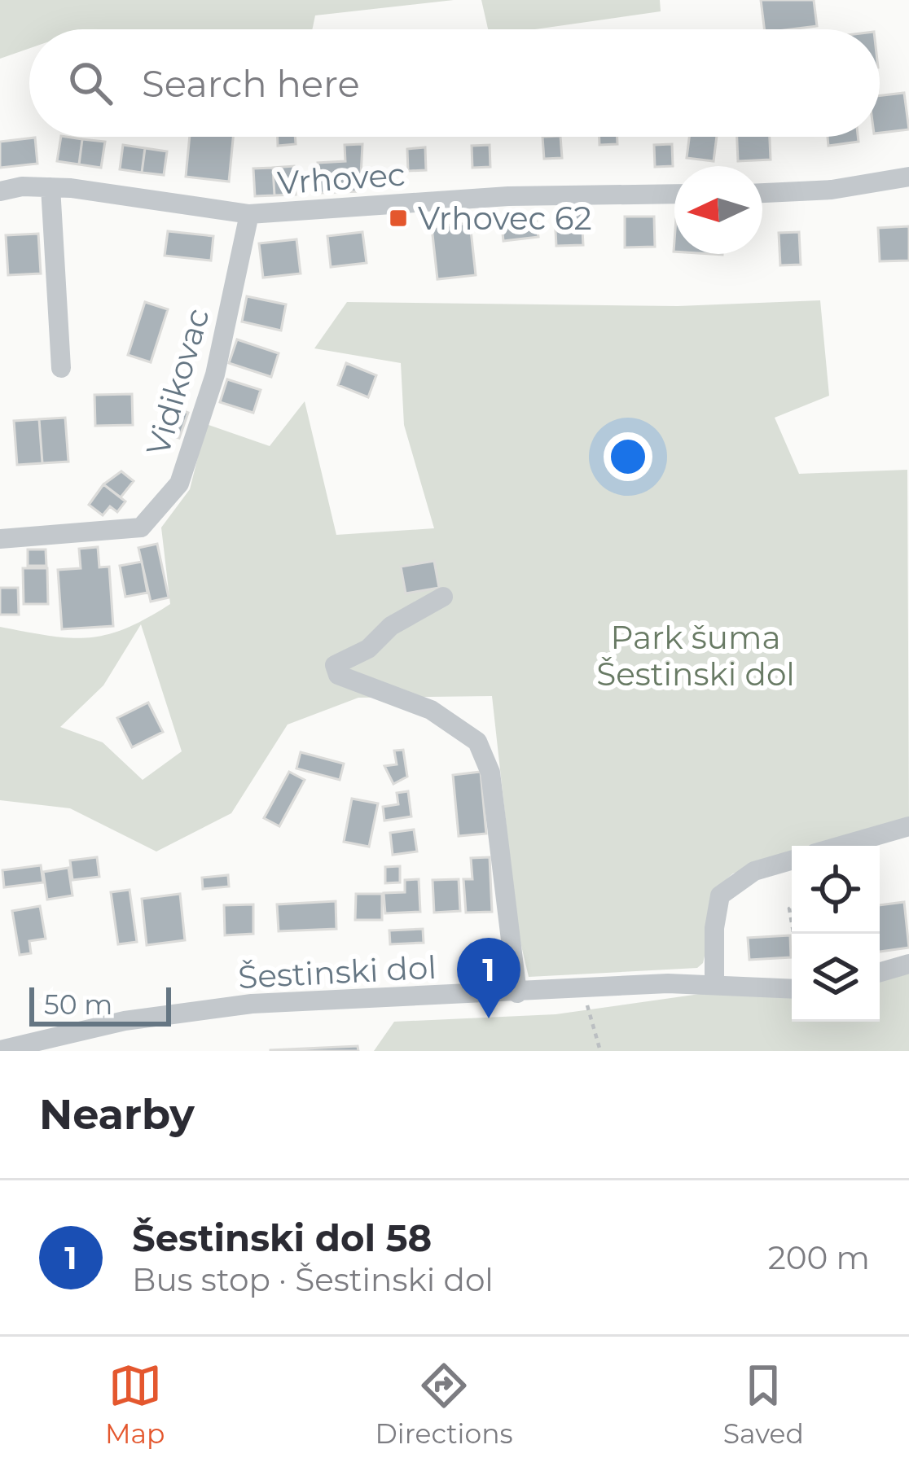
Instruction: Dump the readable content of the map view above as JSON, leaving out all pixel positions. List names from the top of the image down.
{
  "streets": {
    "street": ["Vrhovec", "Vidikovac", "Šestinski dol"]
  },
  "crossings": [
    ["Vrhovec", "Vidikovac"]
  ],
  "parks": ["Park šuma Šestinski dol"],
  "places": {
    "transit": ["Vrhovec 62"]
  },
  "scale_bar": "50 m",
  "north": "left",
  "page": {
    "search": "Search here",
    "pins": "1",
    "scale": "50 m",
    "heading": "Nearby",
    "list": [
      {
        "mark": "1",
        "name": "Šestinski dol 58",
        "note": "Bus stop · Šestinski dol",
        "value": "200 m"
      }
    ],
    "nav": ["Map", "Directions", "Saved"]
  }
}
